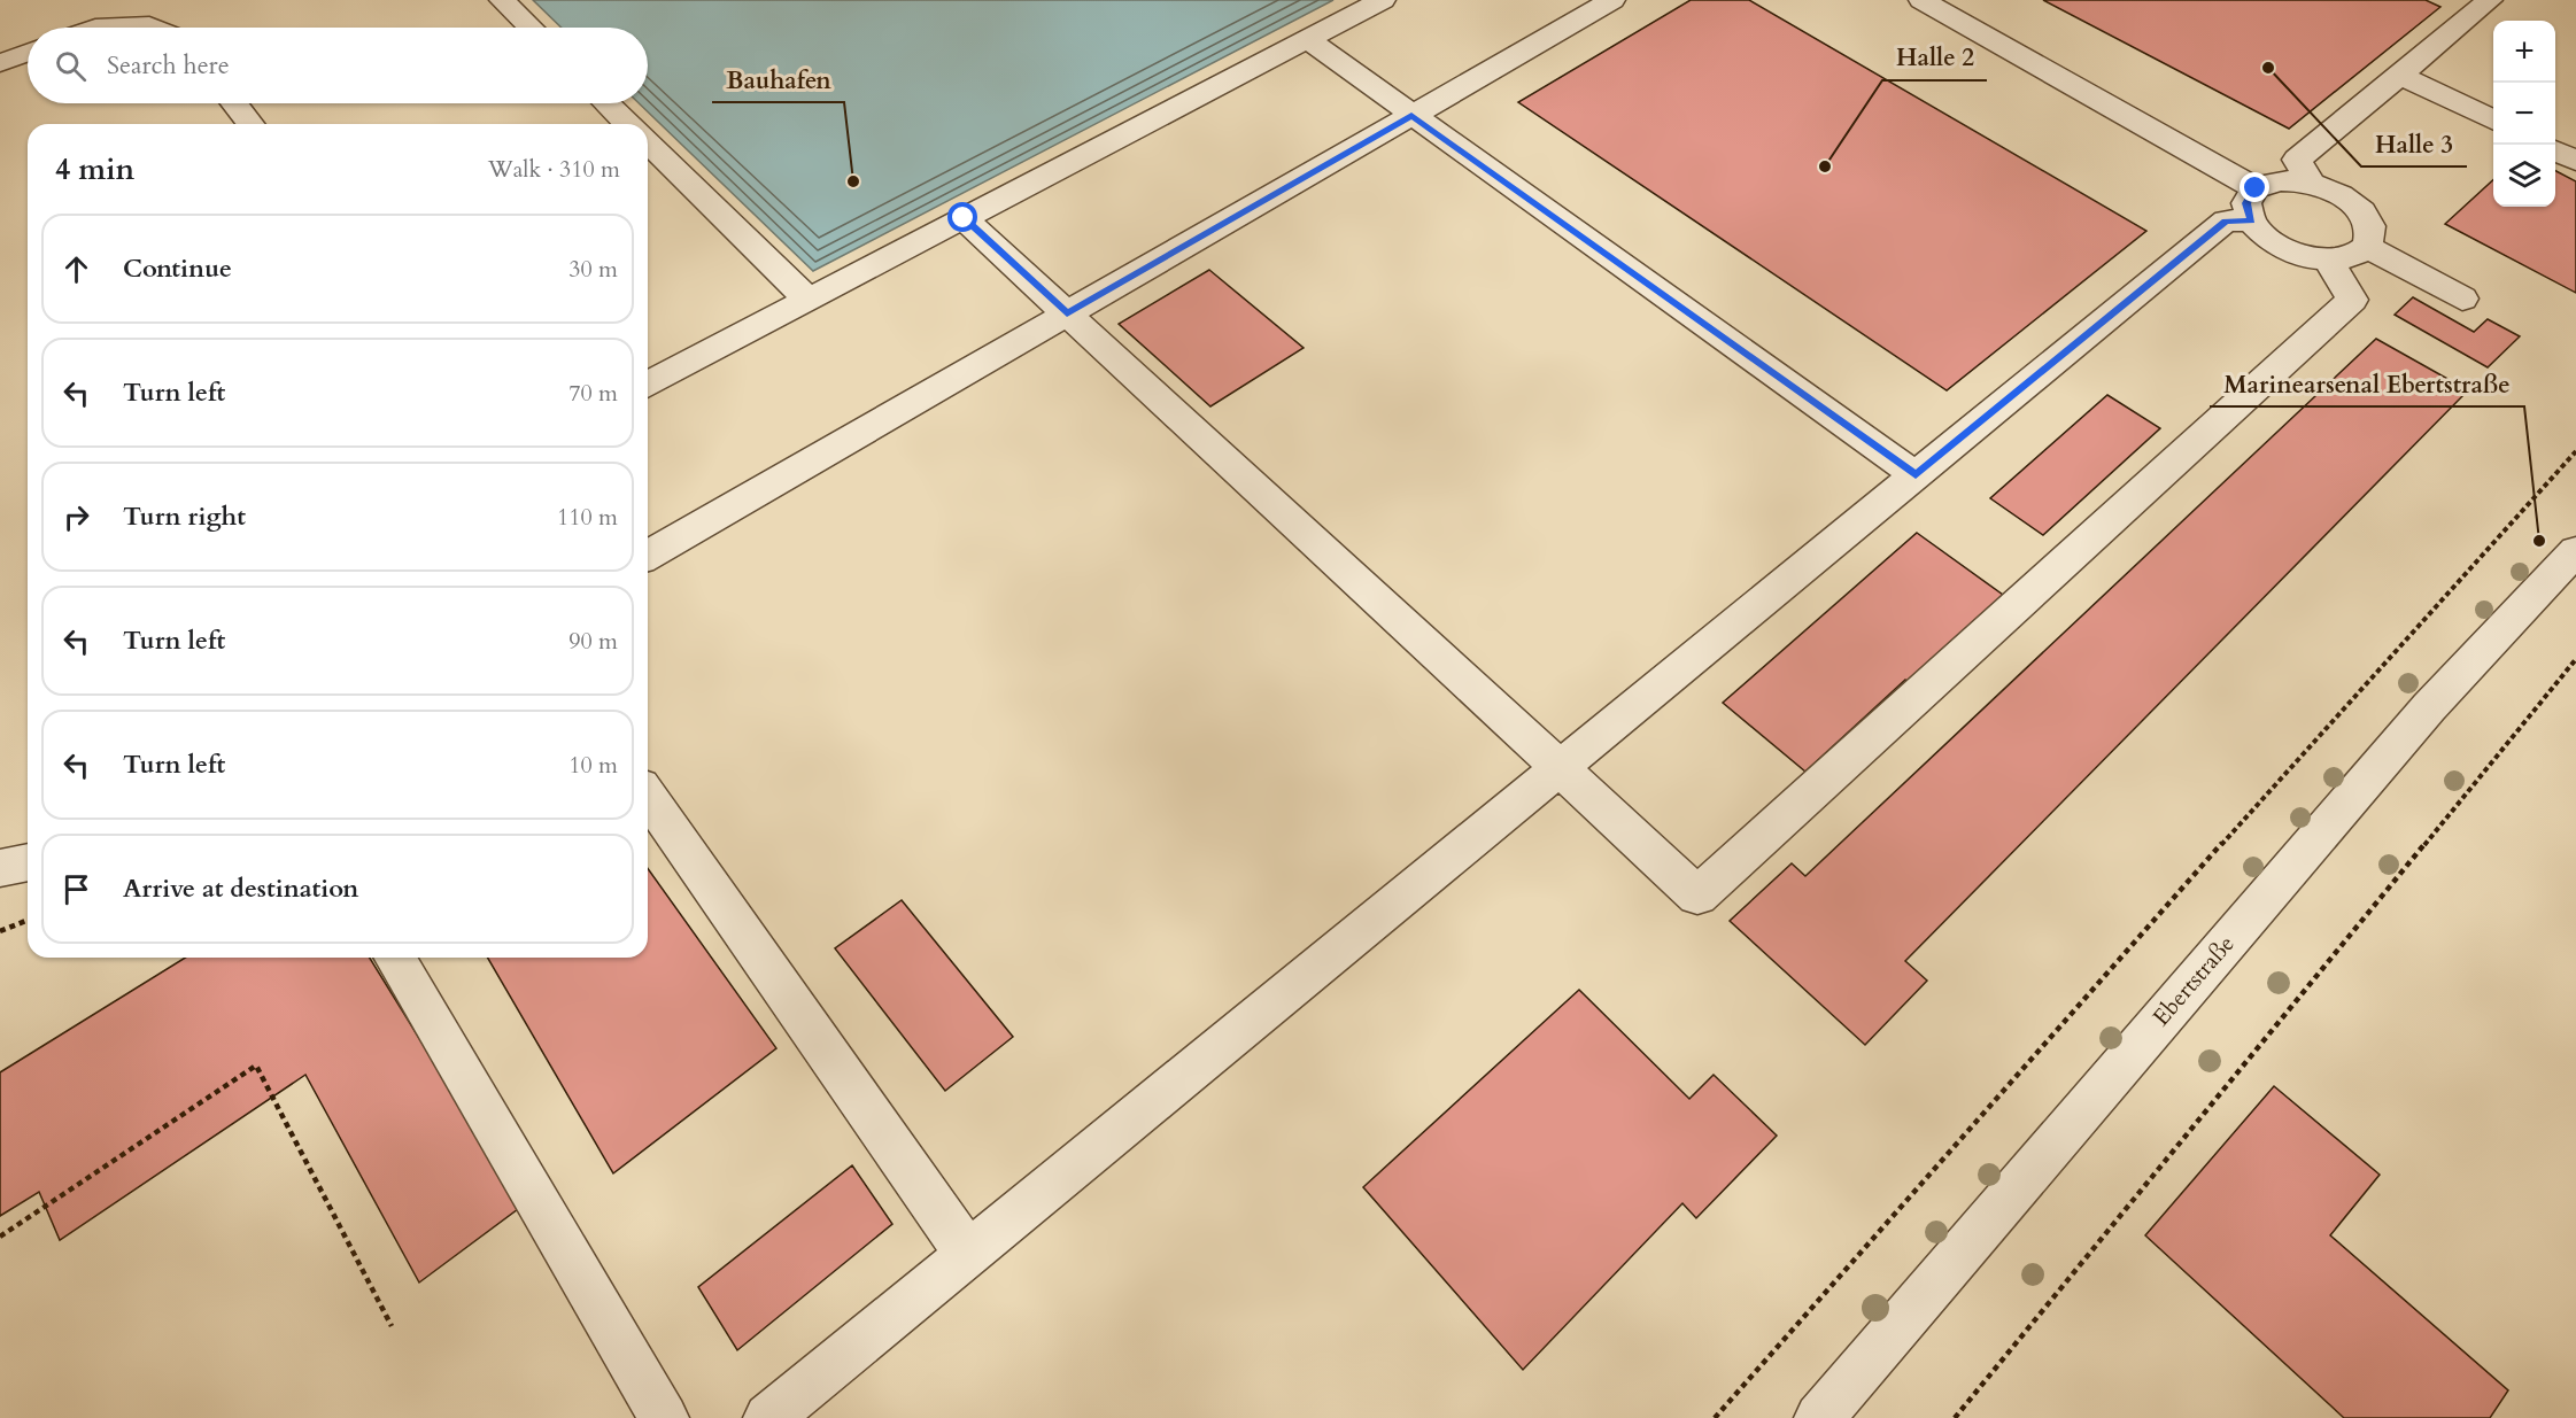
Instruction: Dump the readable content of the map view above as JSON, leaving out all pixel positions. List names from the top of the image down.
{
  "streets": {
    "street": ["Ebertstraße"]
  },
  "places": [
    "Halle 3",
    "Halle 2",
    "Bauhafen",
    "Marinearsenal Ebertstraße"
  ],
  "page": {
    "map_buttons": ["+", "−"],
    "search": "Search here",
    "heading": ["4 min", "Walk · 310 m"],
    "list": [
      ["Continue", "30 m"],
      ["Turn left", "70 m"],
      ["Turn right", "110 m"],
      ["Turn left", "90 m"],
      ["Turn left", "10 m"],
      "Arrive at destination"
    ]
  }
}
